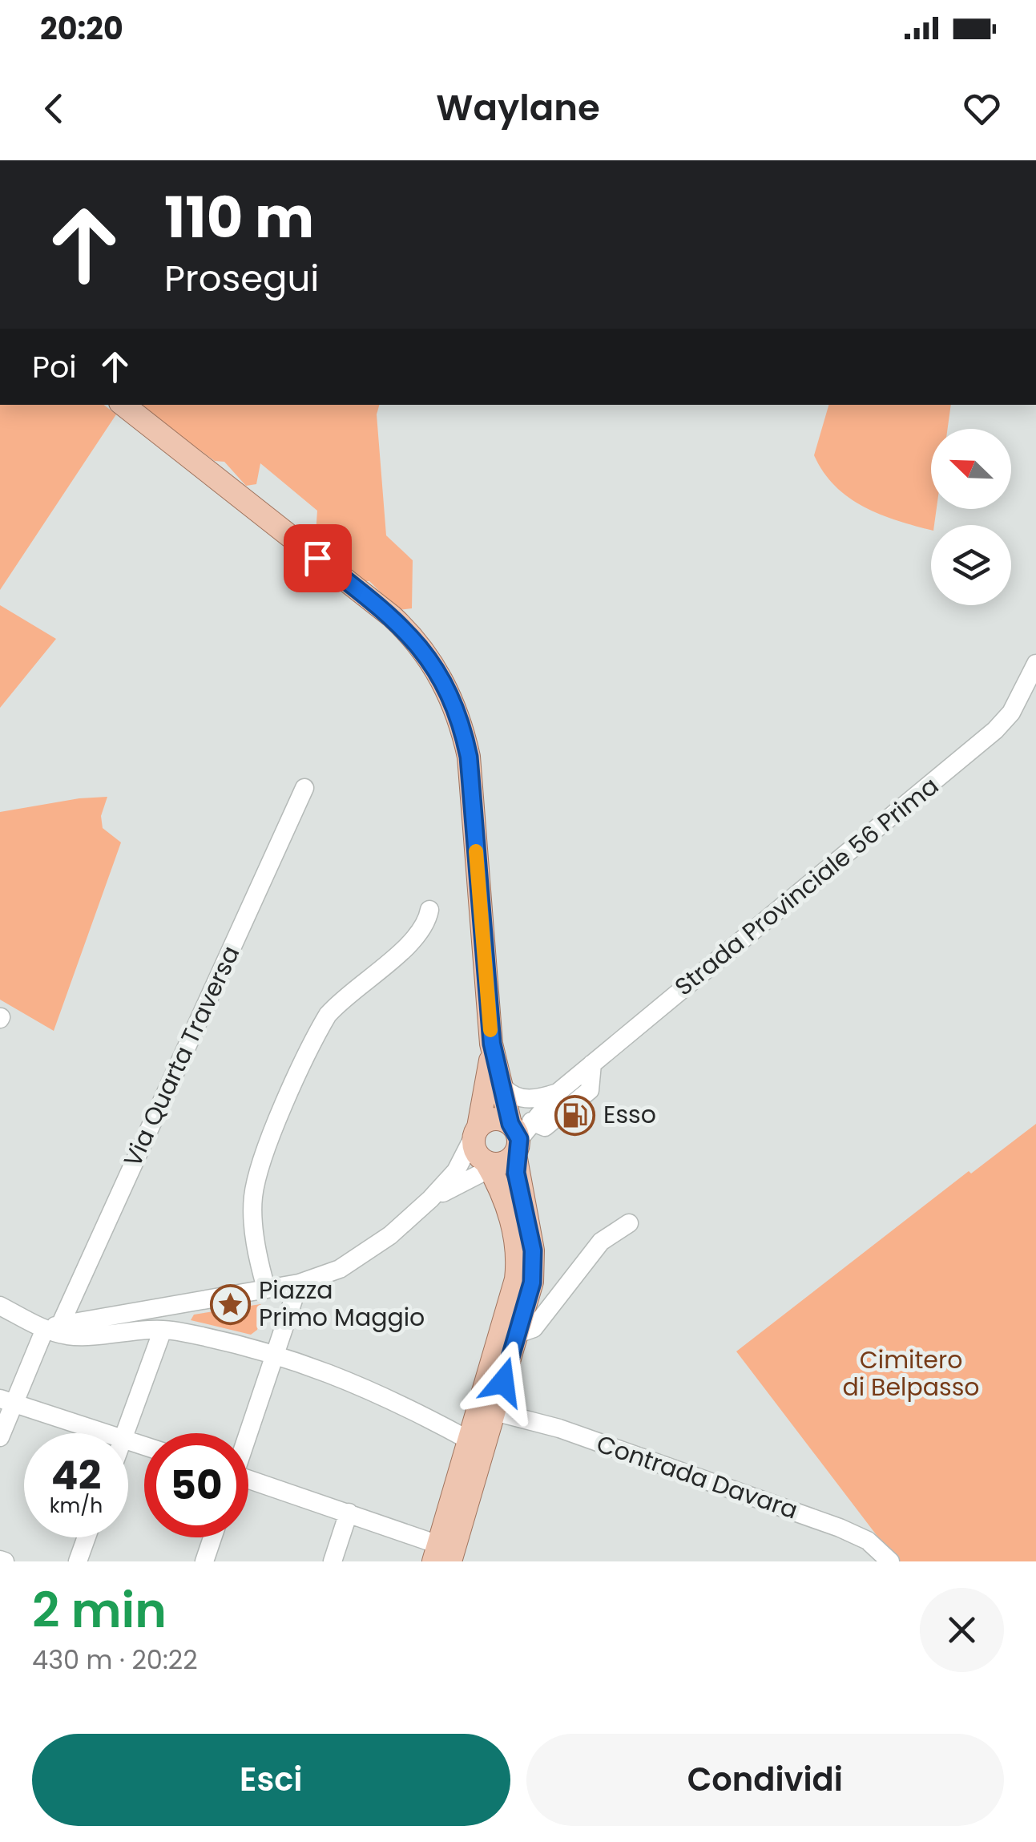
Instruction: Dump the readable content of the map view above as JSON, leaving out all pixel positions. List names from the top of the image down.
{
  "streets": {
    "street": ["Strada Provinciale 56 Prima", "Via Quarta Traversa", "Contrada Davara"]
  },
  "parks": ["Cimitero di Belpasso"],
  "places": {
    "fuel station": ["Esso"],
    "place": ["Piazza Primo Maggio"]
  },
  "north": "top left",
  "page": {
    "status": "20:20",
    "header": "Waylane",
    "turn": ["110 m", "Prosegui"],
    "then": "Poi",
    "speed": "42 km/h",
    "limit": "50",
    "heading": ["2 min", "430 m · 20:22"],
    "buttons": ["Esci", "Condividi"]
  }
}
